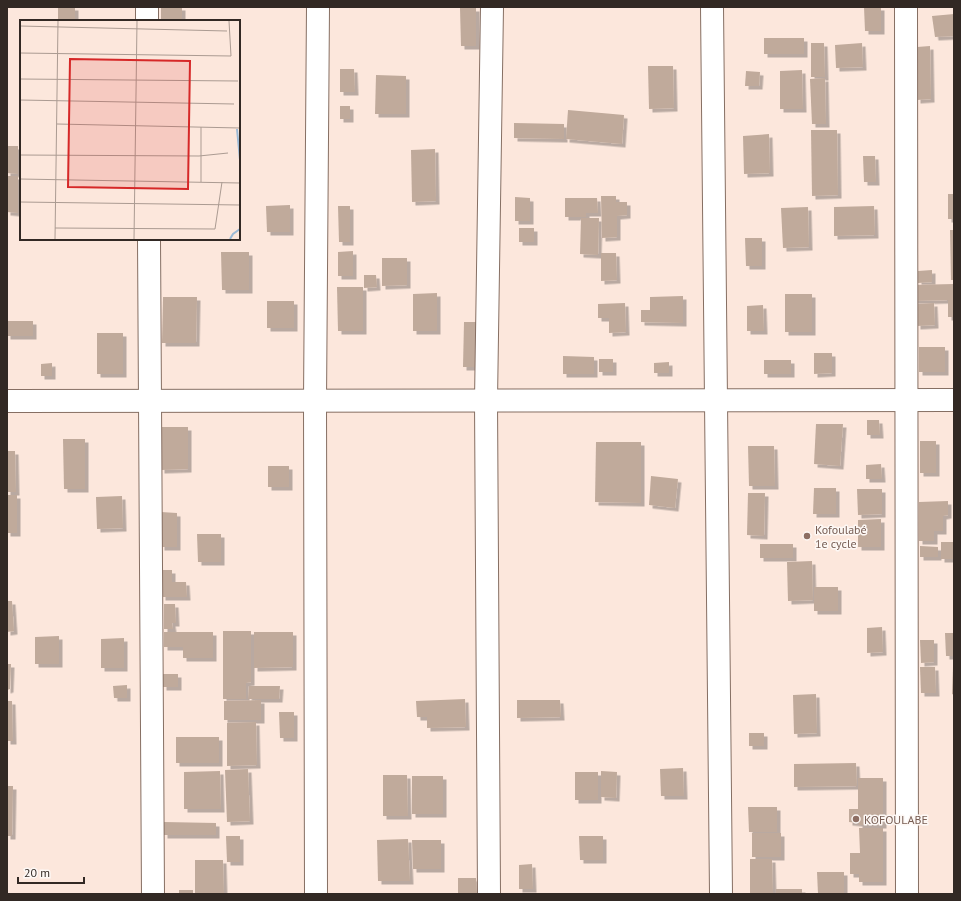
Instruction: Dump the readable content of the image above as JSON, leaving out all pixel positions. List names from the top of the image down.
{
  "places": ["Kofoulabé 1e cycle", "KOFOULABE"],
  "scale_bar": "20 m"
}
